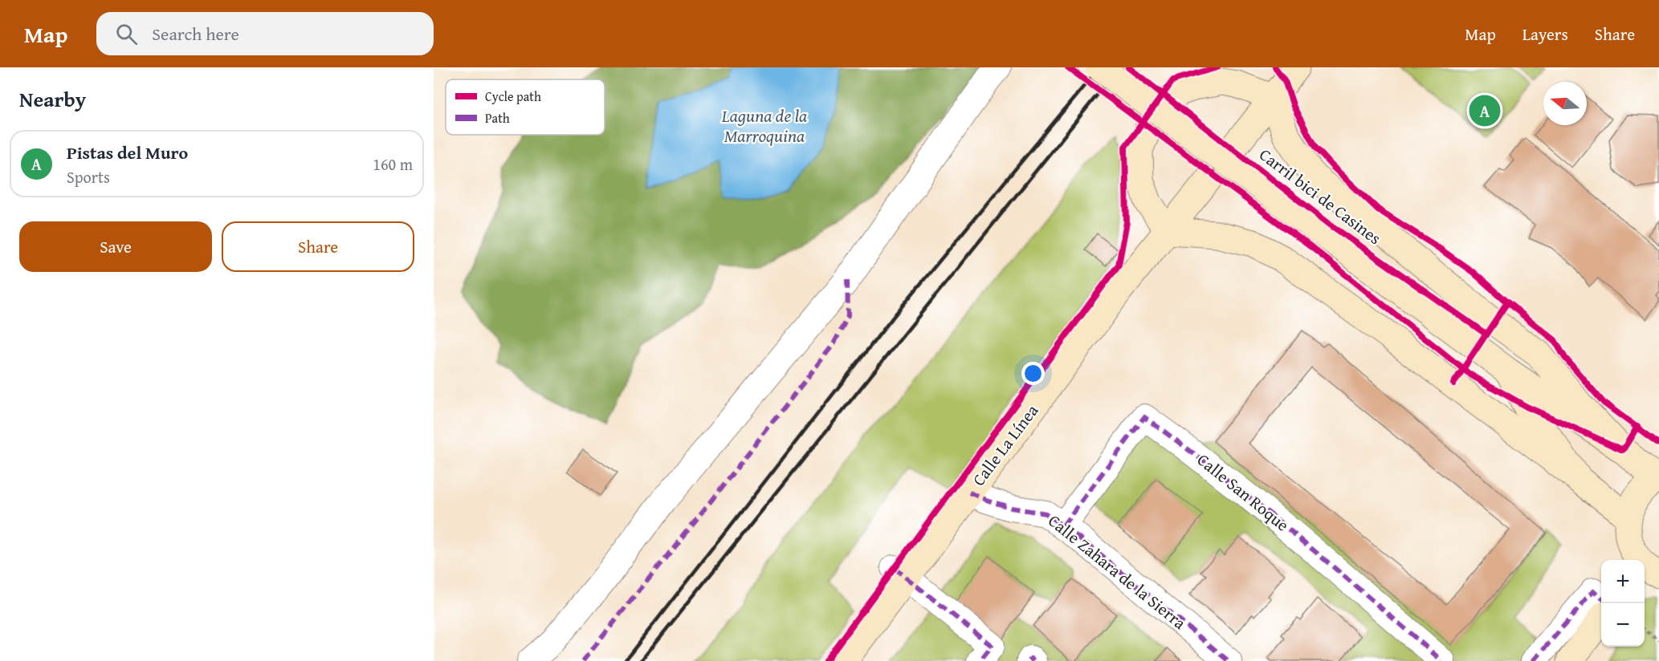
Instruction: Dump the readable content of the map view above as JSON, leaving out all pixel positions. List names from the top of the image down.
{
  "streets": {
    "street": ["Calle La Línea", "Calle San Roque", "Calle Zahara de la Sierra"],
    "cycle path": ["Carril bici de Casines"]
  },
  "crossings": [
    ["Calle La Línea", "Calle Zahara de la Sierra"],
    ["Calle San Roque", "Calle Zahara de la Sierra"]
  ],
  "water": ["Laguna de la Marroquina"],
  "legend": ["Cycle path", "Path"],
  "north": "left",
  "page": {
    "header": "Map",
    "search": "Search here",
    "nav": ["Map", "Layers", "Share"],
    "heading": "Nearby",
    "pins": "A",
    "list": [
      {
        "mark": "A",
        "name": "Pistas del Muro",
        "note": "Sports",
        "value": "160 m"
      }
    ],
    "buttons": ["Save", "Share"],
    "map_buttons": ["+", "−"]
  }
}
